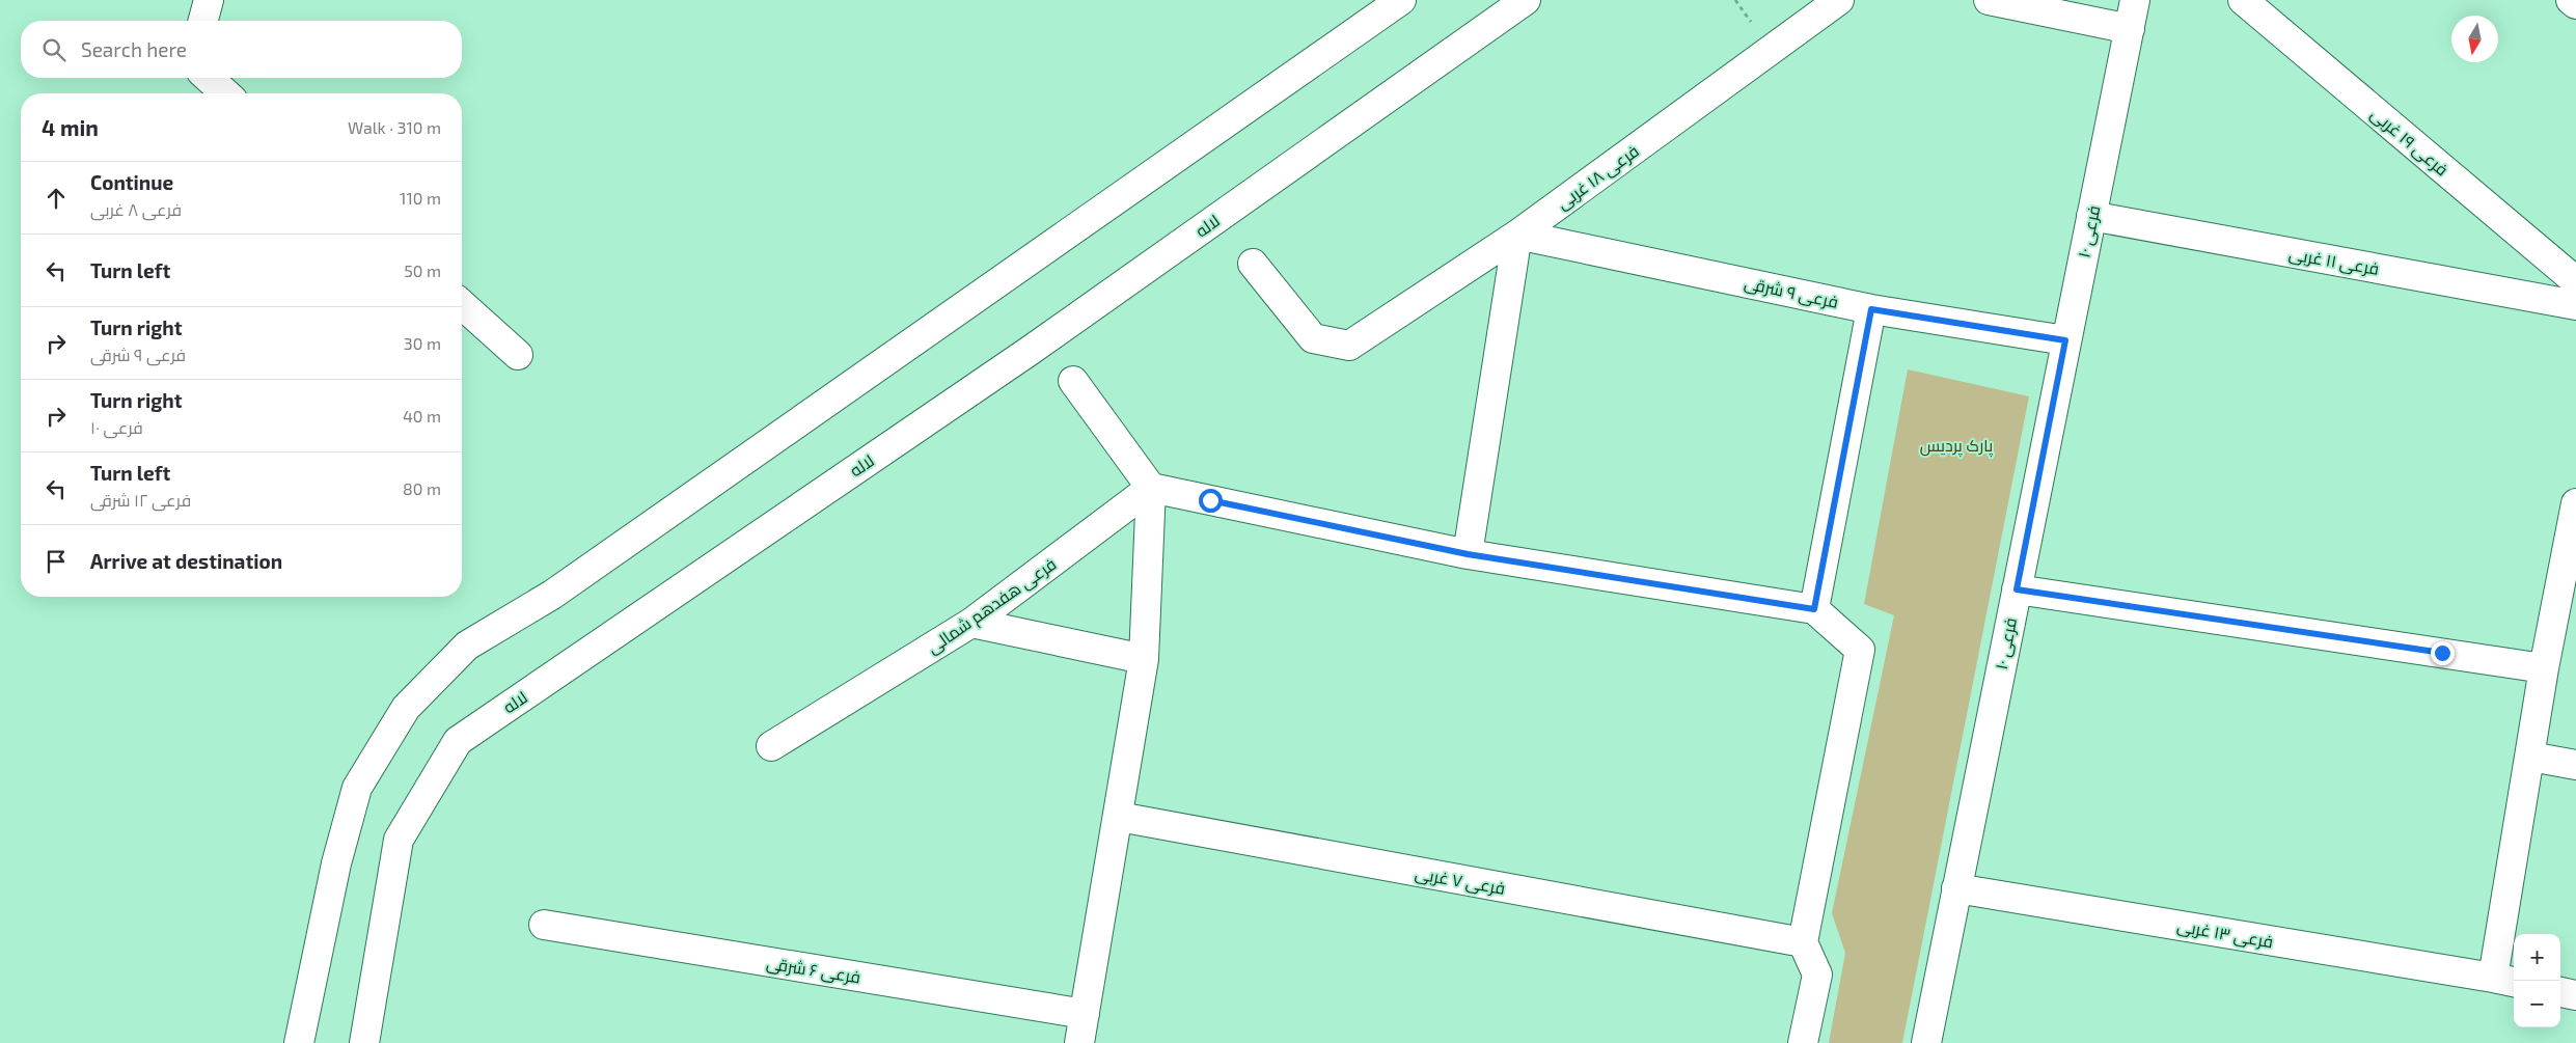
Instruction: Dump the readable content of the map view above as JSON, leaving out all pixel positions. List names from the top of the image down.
{
  "streets": {
    "street": [
      "فرعی ۱۹ غربی",
      "فرعی ۱۸ غربی",
      "لاله",
      "فرعی ۱۰",
      "فرعی ۱۱ غربی",
      "فرعی ۹ شرقی",
      "فرعی هفدهم شمالی",
      "فرعی ۷ غربی",
      "فرعی ۱۳ غربی",
      "فرعی ۶ شرقی"
    ]
  },
  "crossings": [
    ["فرعی ۱۸ غربی", "فرعی ۹ شرقی"],
    ["فرعی ۱۰", "فرعی ۱۱ غربی"],
    ["فرعی ۱۰", "فرعی ۹ شرقی"],
    ["فرعی ۱۰", "فرعی ۱۳ غربی"]
  ],
  "parks": ["پارک پردیس"],
  "north": "bottom",
  "page": {
    "search": "Search here",
    "heading": ["4 min", "Walk · 310 m"],
    "list": [
      ["Continue", "فرعی ۸ غربی", "110 m"],
      ["Turn left", "50 m"],
      ["Turn right", "فرعی ۹ شرقی", "30 m"],
      ["Turn right", "فرعی ۱۰", "40 m"],
      ["Turn left", "فرعی ۱۲ شرقی", "80 m"],
      "Arrive at destination"
    ],
    "map_buttons": ["+", "−"]
  }
}
